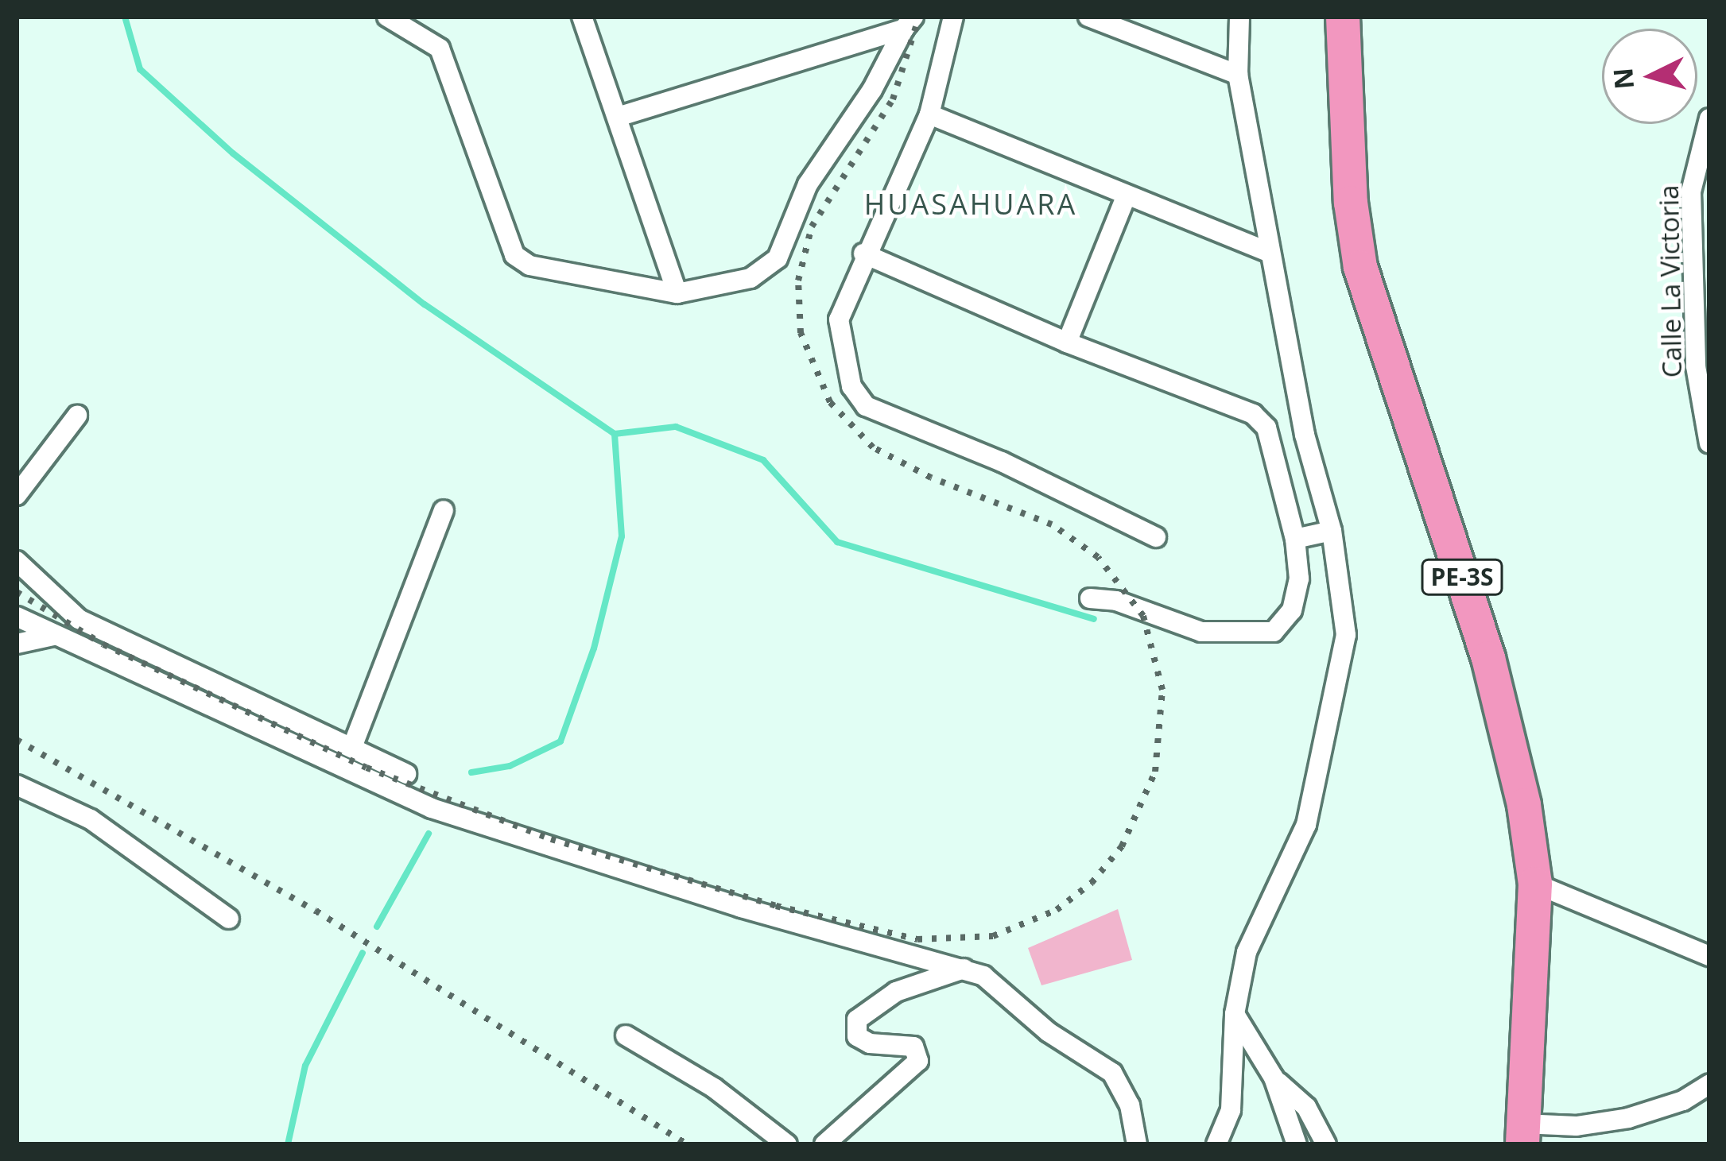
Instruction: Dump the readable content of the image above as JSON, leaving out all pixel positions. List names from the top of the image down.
{
  "streets": {
    "highway": ["PE-3S"],
    "street": ["Calle La Victoria"]
  },
  "districts": ["HUASAHUARA"],
  "north": "left"
}
